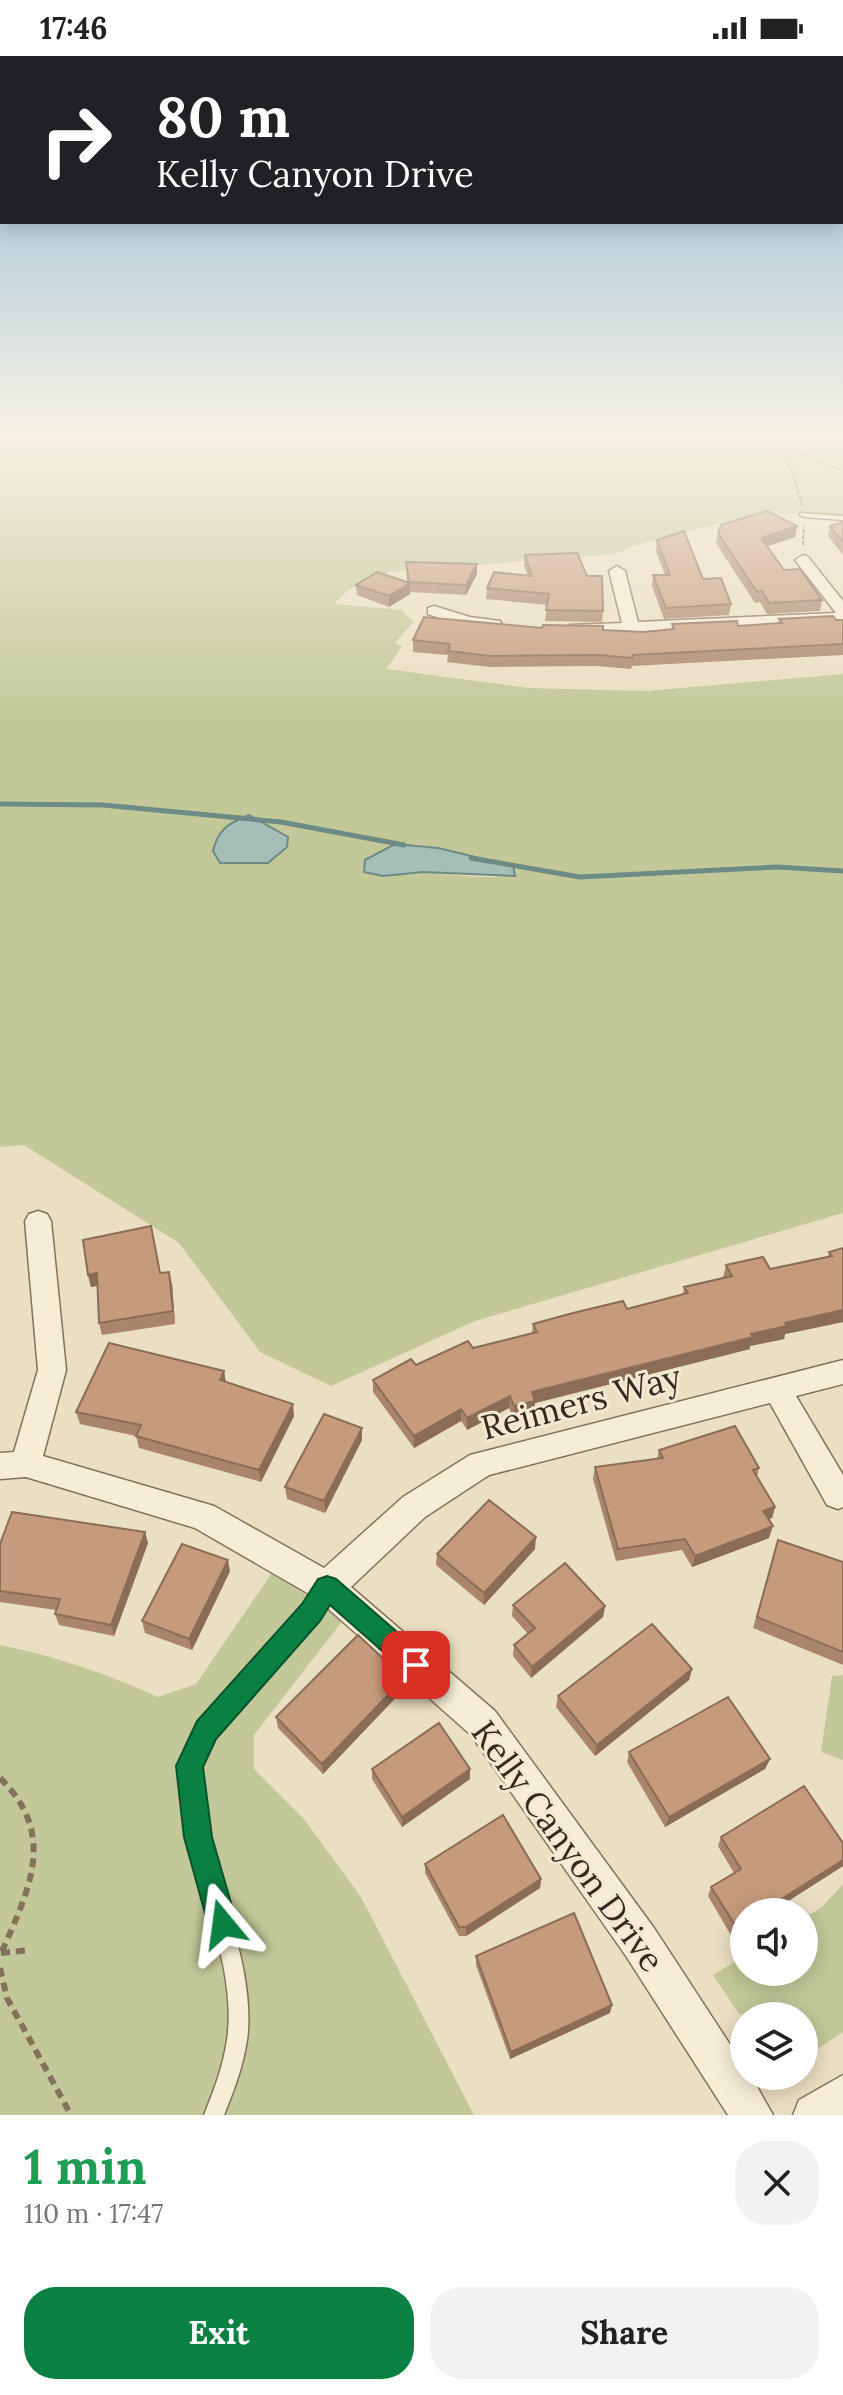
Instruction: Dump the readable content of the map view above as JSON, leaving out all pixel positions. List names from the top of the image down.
{
  "streets": {
    "street": ["Reimers Way", "Kelly Canyon Drive"]
  },
  "crossings": [
    ["Reimers Way", "Kelly Canyon Drive"]
  ],
  "page": {
    "status": "17:46",
    "turn": ["80 m", "Kelly Canyon Drive"],
    "heading": ["1 min", "110 m · 17:47"],
    "buttons": ["Exit", "Share"]
  }
}
